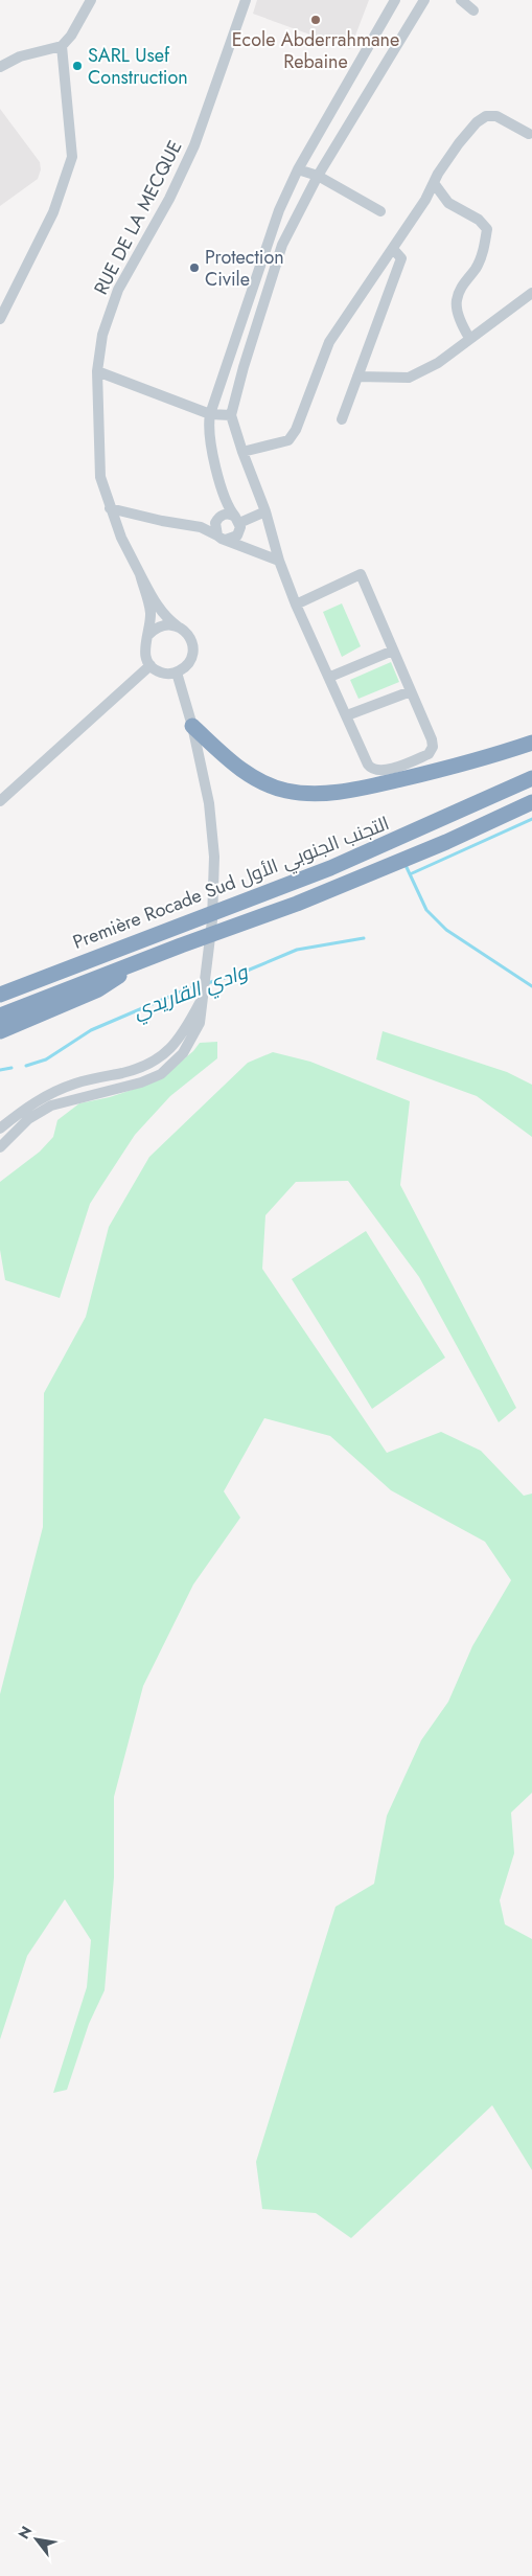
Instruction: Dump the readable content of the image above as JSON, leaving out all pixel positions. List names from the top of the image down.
{
  "streets": {
    "highway": ["Première Rocade Sud التجنب الجنوبي الأول"],
    "street": ["RUE DE LA MECQUE"]
  },
  "water": ["وادي القاريدي"],
  "places": ["Ecole Abderrahmane Rebaine", "SARL Usef Construction", "Protection Civile"],
  "north": "top left"
}
